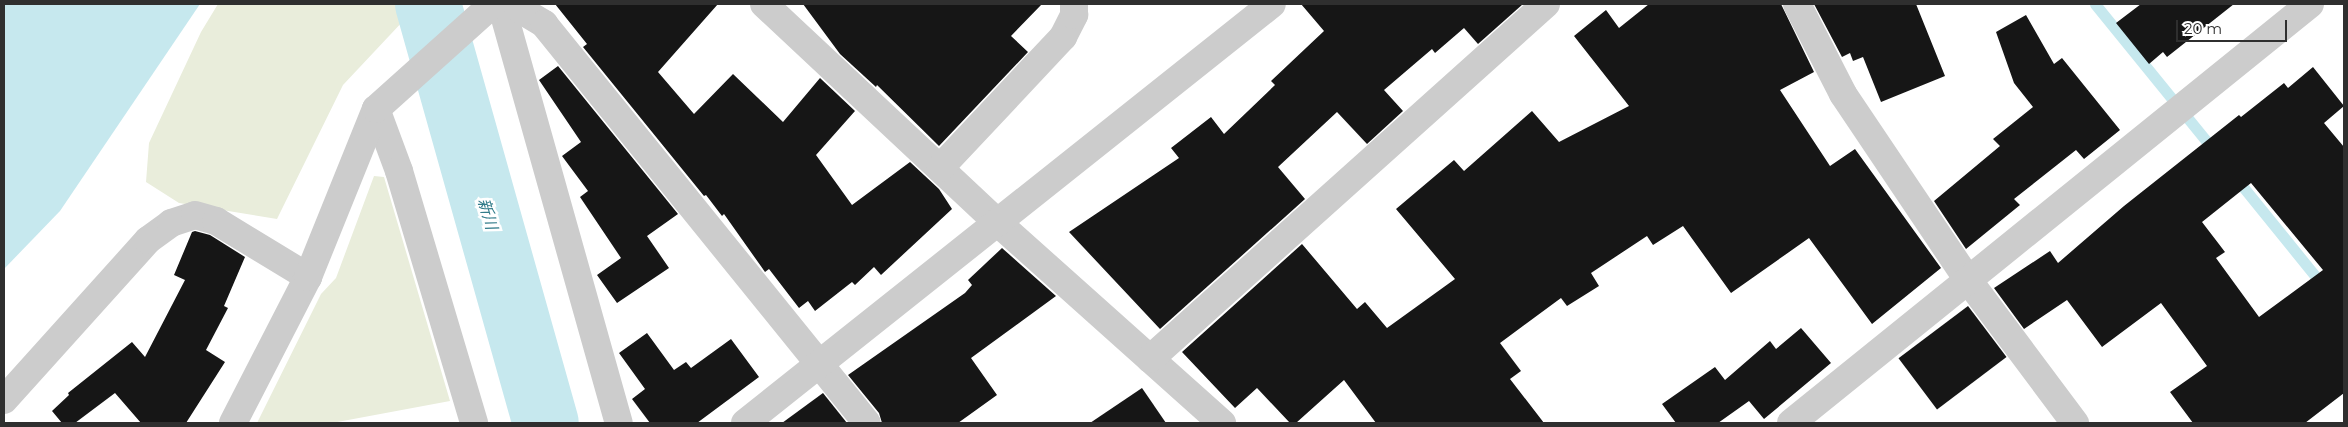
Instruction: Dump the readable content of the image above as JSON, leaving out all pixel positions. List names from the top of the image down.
{
  "water": ["新川"],
  "scale_bar": "20 m"
}
